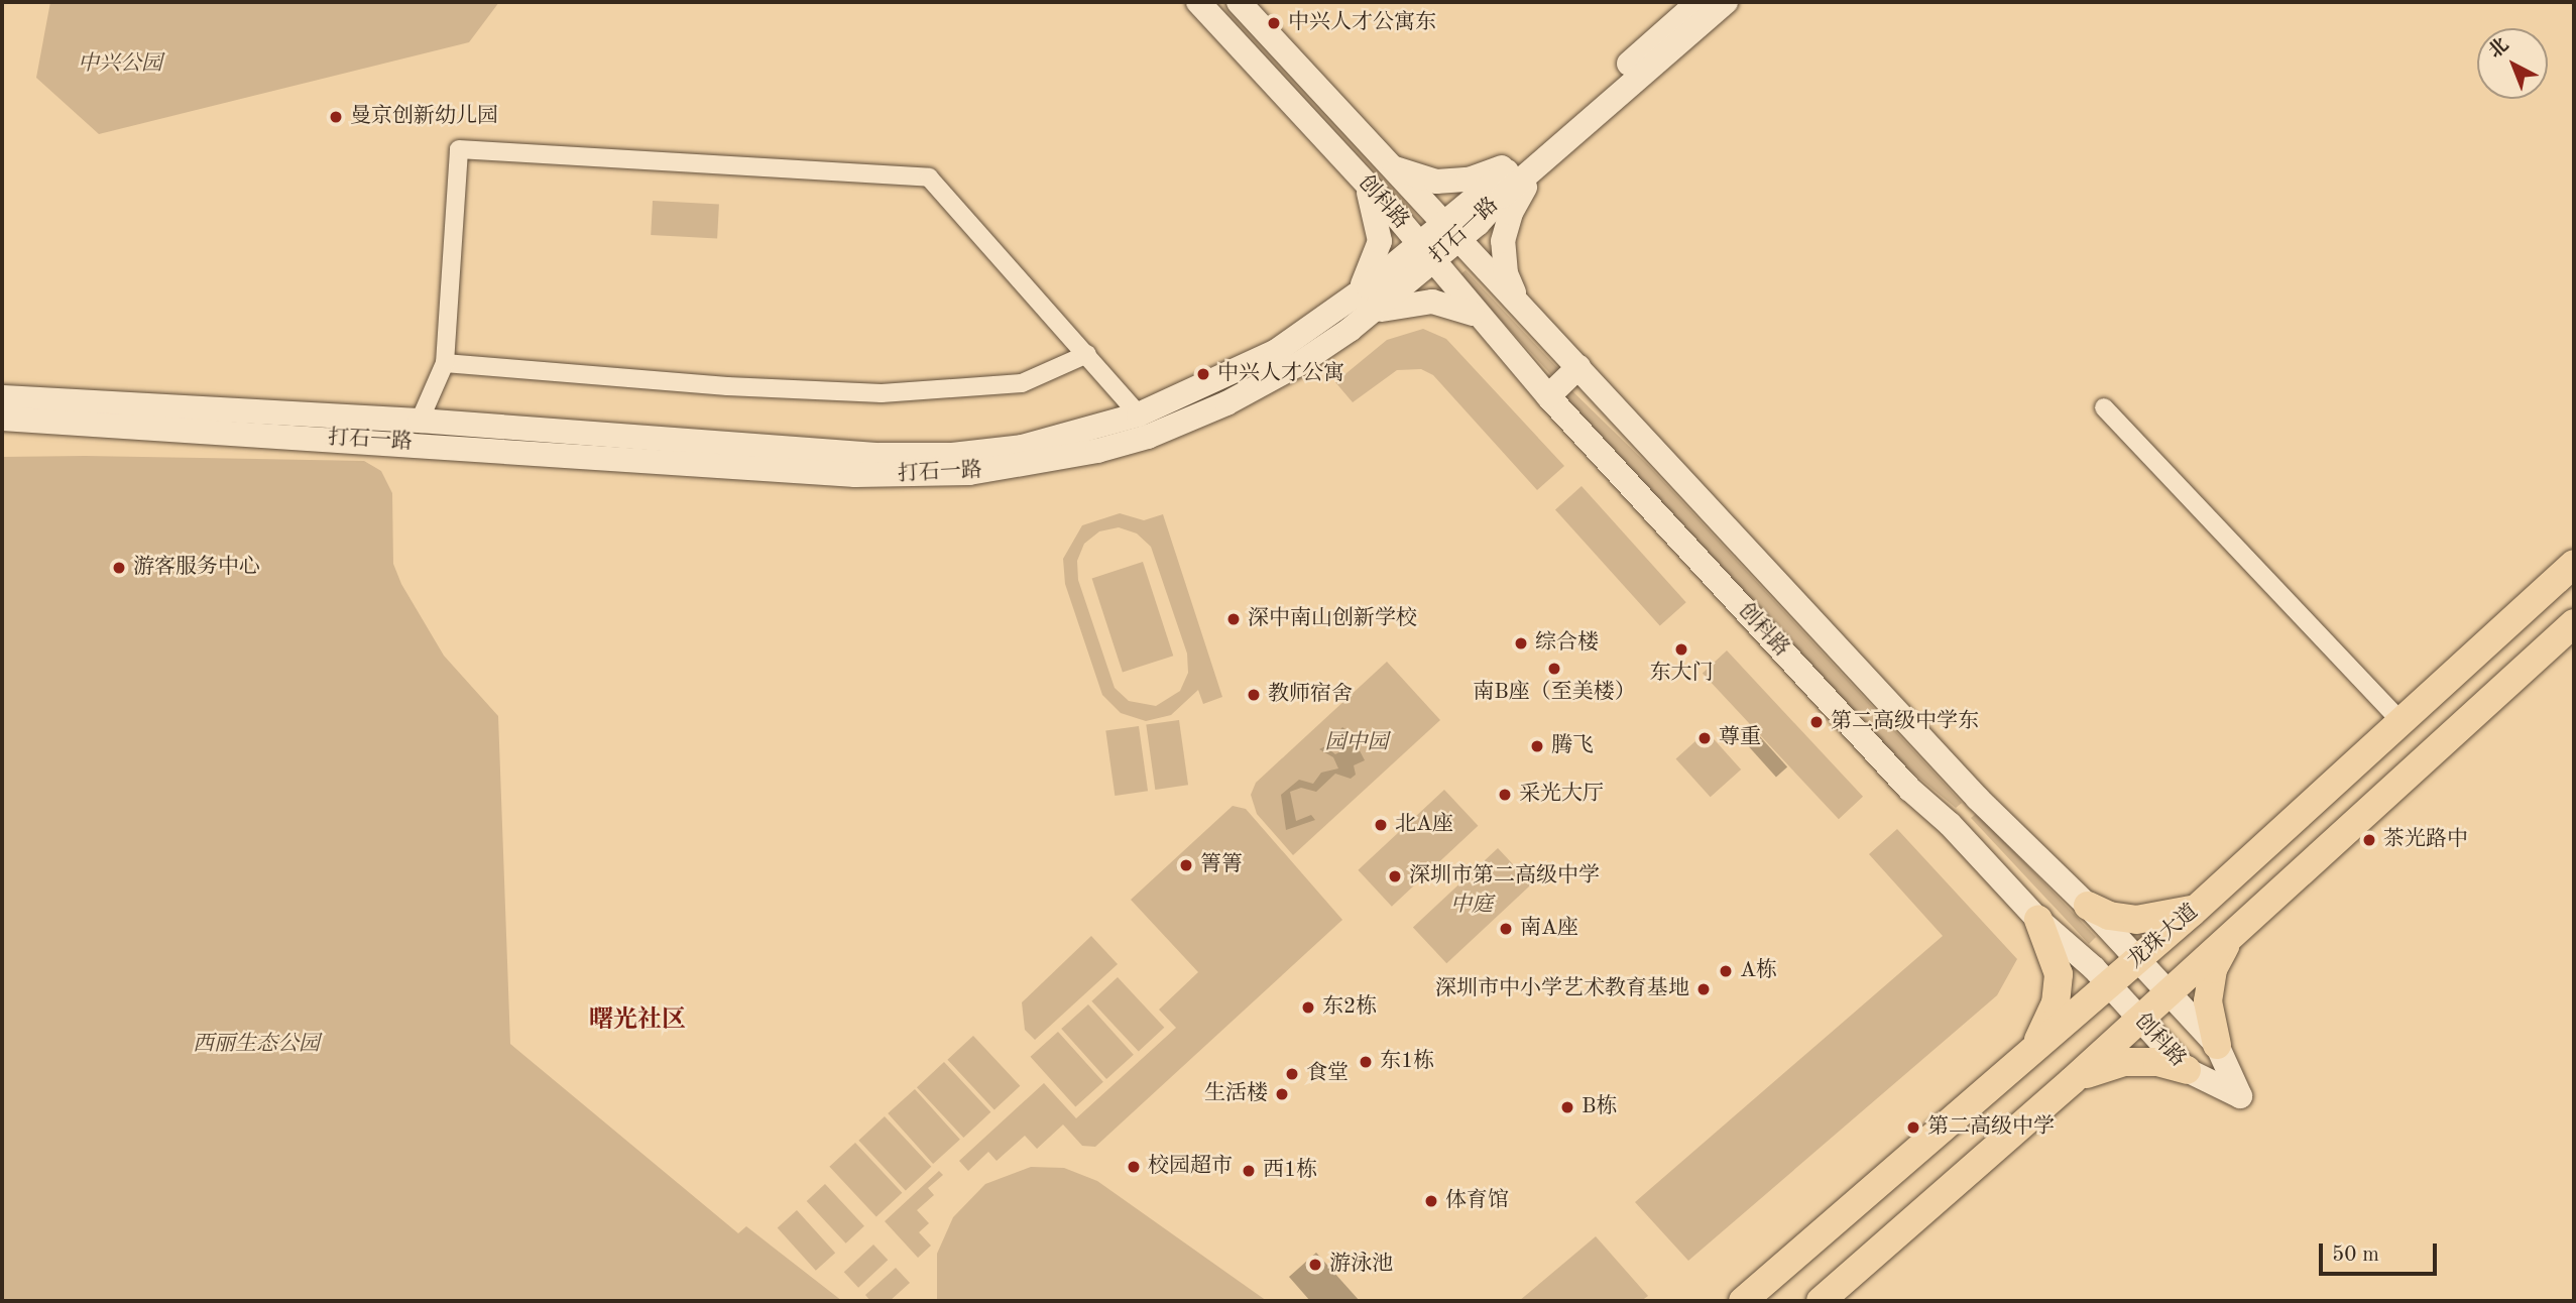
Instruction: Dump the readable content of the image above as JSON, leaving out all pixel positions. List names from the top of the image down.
{
  "streets": {
    "main road": ["创科路", "打石一路", "龙珠大道"]
  },
  "crossings": [
    ["创科路", "打石一路"],
    ["创科路", "龙珠大道"]
  ],
  "districts": ["曙光社区"],
  "parks": [
    "中兴公园",
    "园中园",
    "中庭",
    "西丽生态公园"
  ],
  "places": [
    "中兴人才公寓东",
    "曼京创新幼儿园",
    "中兴人才公寓",
    "游客服务中心",
    "深中南山创新学校",
    "综合楼",
    "东大门",
    "南B座（至美楼）",
    "教师宿舍",
    "第二高级中学东",
    "尊重",
    "腾飞",
    "采光大厅",
    "北A座",
    "茶光路中",
    "箐箐",
    "深圳市第二高级中学",
    "南A座",
    "A栋",
    "深圳市中小学艺术教育基地",
    "东2栋",
    "东1栋",
    "食堂",
    "生活楼",
    "B栋",
    "第二高级中学",
    "校园超市",
    "西1栋",
    "体育馆",
    "游泳池"
  ],
  "scale_bar": "50 m",
  "north": "top left"
}
